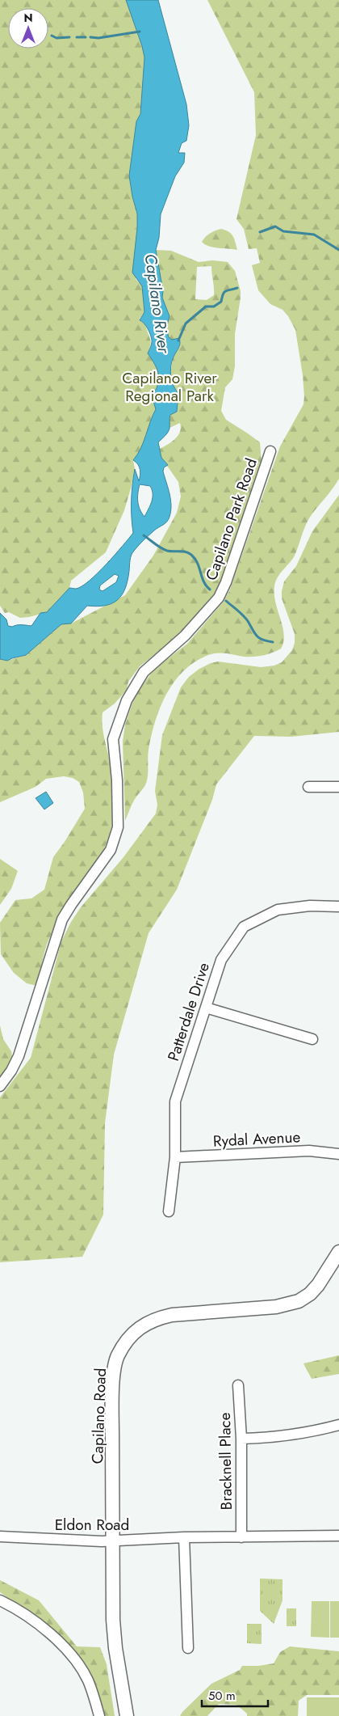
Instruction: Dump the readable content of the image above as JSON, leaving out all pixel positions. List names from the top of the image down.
{
  "streets": {
    "main road": ["Capilano Road"],
    "street": [
      "Capilano Park Road",
      "Patterdale Drive",
      "Rydal Avenue",
      "Bracknell Place",
      "Eldon Road"
    ]
  },
  "crossings": [
    ["Patterdale Drive", "Rydal Avenue"],
    ["Capilano Road", "Eldon Road"],
    ["Bracknell Place", "Eldon Road"]
  ],
  "water": ["Capilano River"],
  "parks": ["Capilano River Regional Park"],
  "scale_bar": "50 m",
  "north": "top"
}
